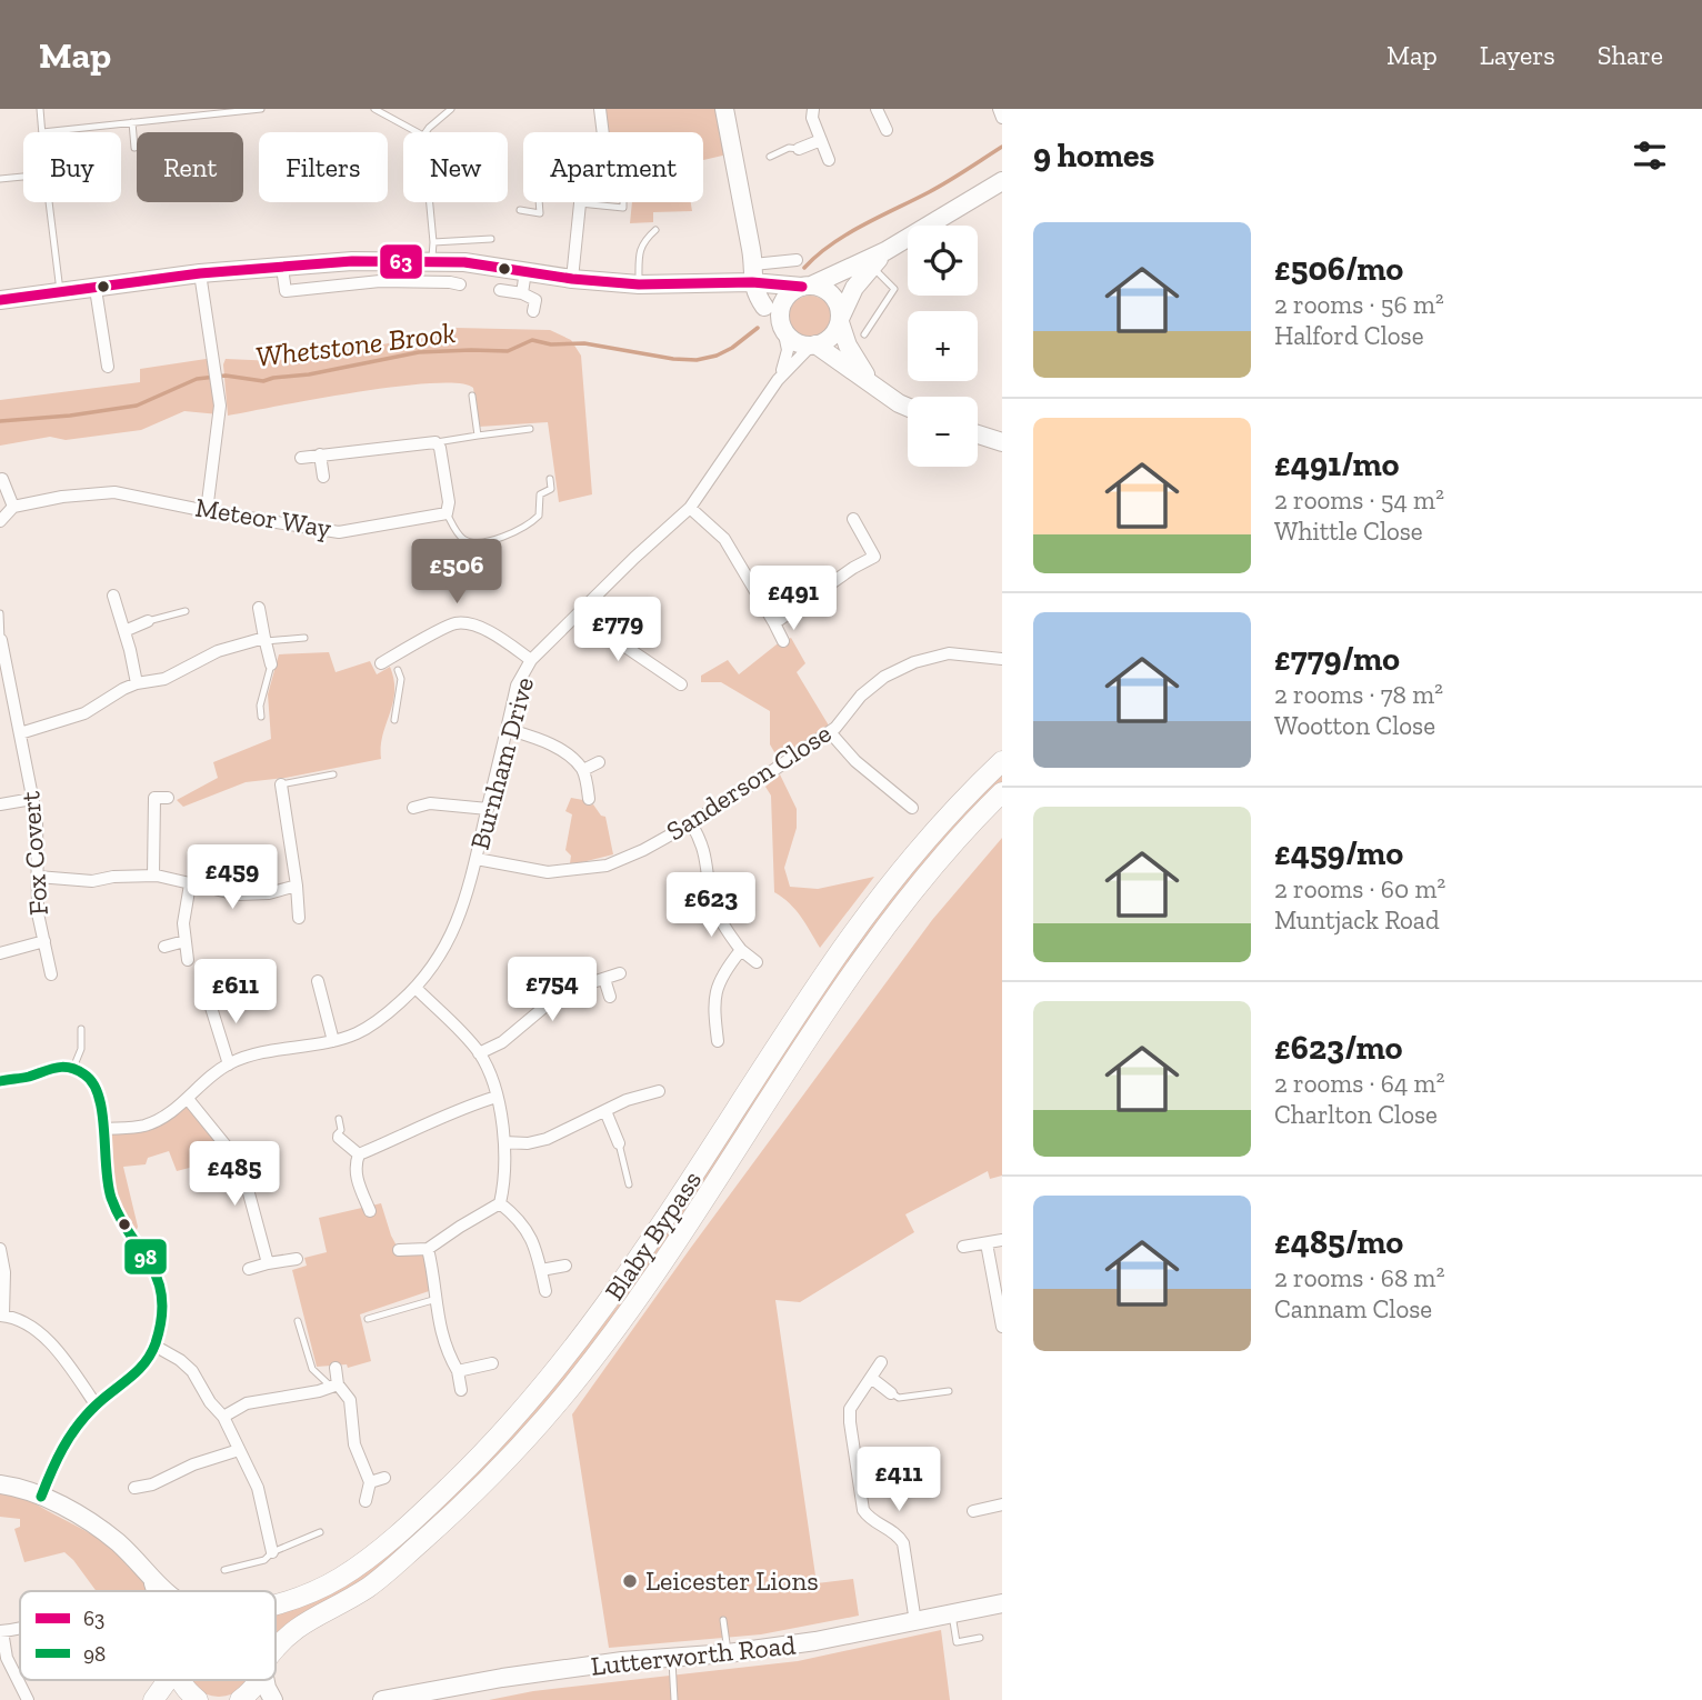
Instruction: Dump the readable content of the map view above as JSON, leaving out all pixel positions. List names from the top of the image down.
{
  "streets": {
    "main road": ["Blaby Bypass"],
    "street": [
      "Meteor Way",
      "Burnham Drive",
      "Sanderson Close",
      "Fox Covert",
      "Lutterworth Road"
    ]
  },
  "crossings": [
    ["Burnham Drive", "Sanderson Close"]
  ],
  "water": ["Whetstone Brook"],
  "places": ["Leicester Lions"],
  "lines": ["transit line 63", "transit line 98"],
  "legend": ["63", "98"],
  "page": {
    "header": "Map",
    "nav": ["Map", "Layers", "Share"],
    "heading": "9 homes",
    "chip": [
      "Buy",
      "Rent",
      "Filters",
      "New",
      "Apartment"
    ],
    "list": [
      {
        "name": "£506/mo",
        "note": "2 rooms · 56 m² · Halford Close"
      },
      {
        "name": "£491/mo",
        "note": "2 rooms · 54 m² · Whittle Close"
      },
      {
        "name": "£779/mo",
        "note": "2 rooms · 78 m² · Wootton Close"
      },
      {
        "name": "£459/mo",
        "note": "2 rooms · 60 m² · Muntjack Road"
      },
      {
        "name": "£623/mo",
        "note": "2 rooms · 64 m² · Charlton Close"
      },
      {
        "name": "£485/mo",
        "note": "2 rooms · 68 m² · Cannam Close"
      }
    ],
    "map_buttons": ["+", "−"],
    "price": [
      "£506",
      "£491",
      "£779",
      "£459",
      "£623",
      "£754",
      "£611",
      "£485",
      "£411"
    ]
  }
}
